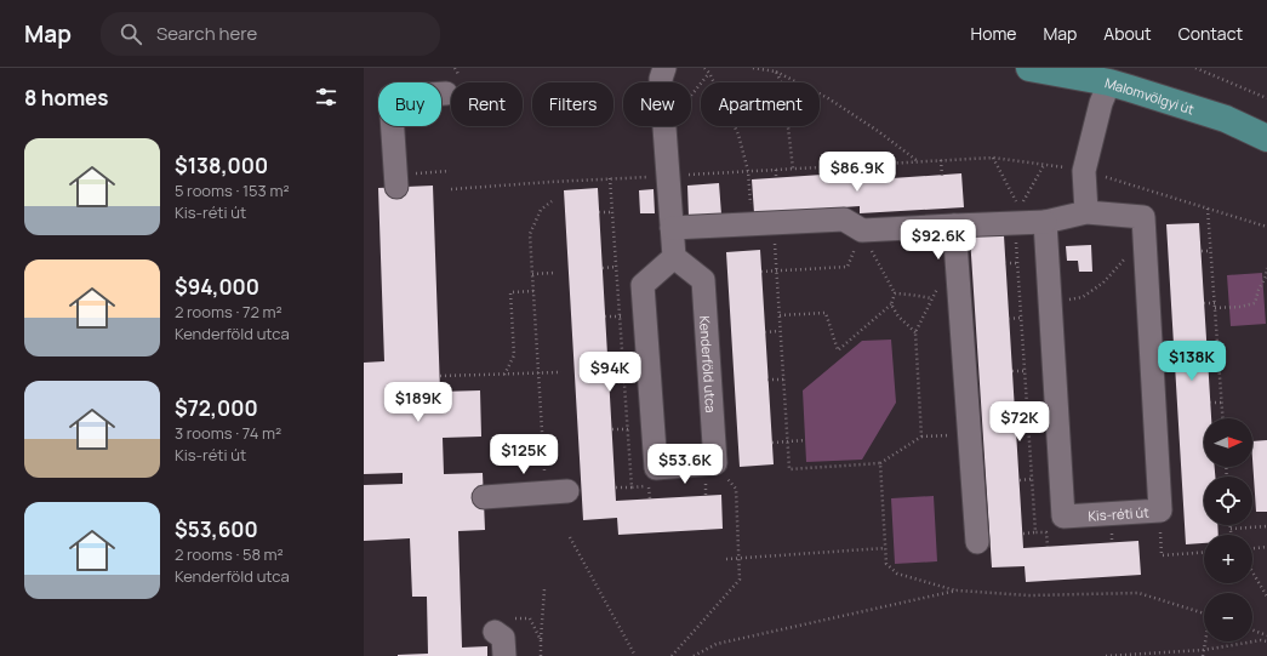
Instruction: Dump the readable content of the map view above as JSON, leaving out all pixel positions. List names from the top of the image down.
{
  "streets": {
    "main road": ["Malomvölgyi út"],
    "street": ["Kenderföld utca", "Kis-réti út"]
  },
  "north": "right",
  "page": {
    "header": "Map",
    "search": "Search here",
    "nav": [
      "Home",
      "Map",
      "About",
      "Contact"
    ],
    "heading": "8 homes",
    "chip": [
      "Buy",
      "Rent",
      "Filters",
      "New",
      "Apartment"
    ],
    "list": [
      {
        "name": "$138,000",
        "note": "5 rooms · 153 m² · Kis-réti út"
      },
      {
        "name": "$94,000",
        "note": "2 rooms · 72 m² · Kenderföld utca"
      },
      {
        "name": "$72,000",
        "note": "3 rooms · 74 m² · Kis-réti út"
      },
      {
        "name": "$53,600",
        "note": "2 rooms · 58 m² · Kenderföld utca"
      }
    ],
    "price": [
      "$86.9K",
      "$92.6K",
      "$138K",
      "$94K",
      "$189K",
      "$72K",
      "$125K",
      "$53.6K"
    ],
    "map_buttons": ["+", "−"]
  }
}
